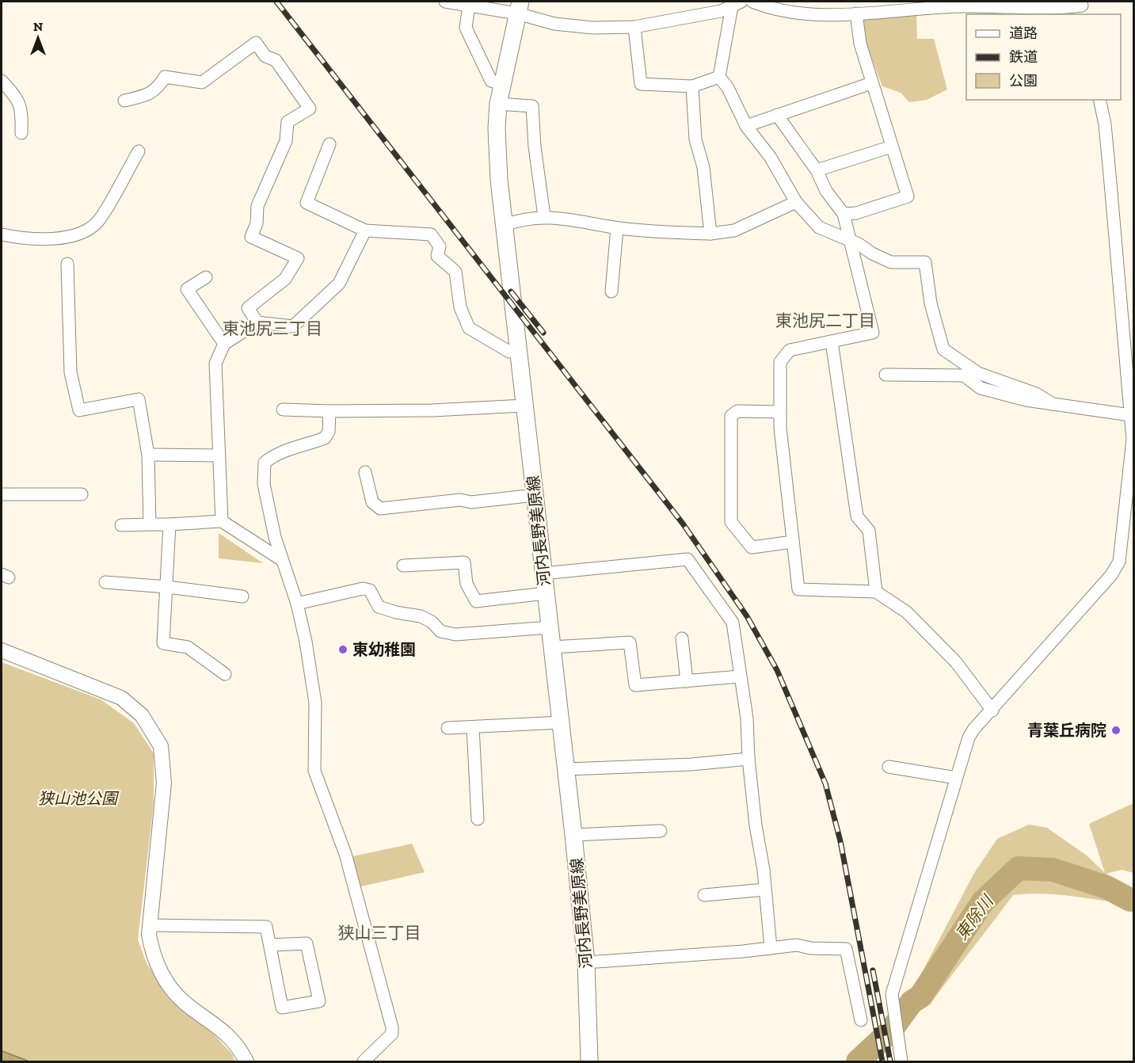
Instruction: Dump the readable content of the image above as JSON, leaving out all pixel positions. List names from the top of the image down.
{
  "streets": {
    "main road": ["河内長野美原線"]
  },
  "districts": ["東池尻二丁目", "東池尻三丁目", "狭山三丁目"],
  "water": ["東除川"],
  "parks": ["狭山池公園"],
  "places": ["東幼稚園", "青葉丘病院"],
  "legend": ["道路", "鉄道", "公園"],
  "north": "top"
}
